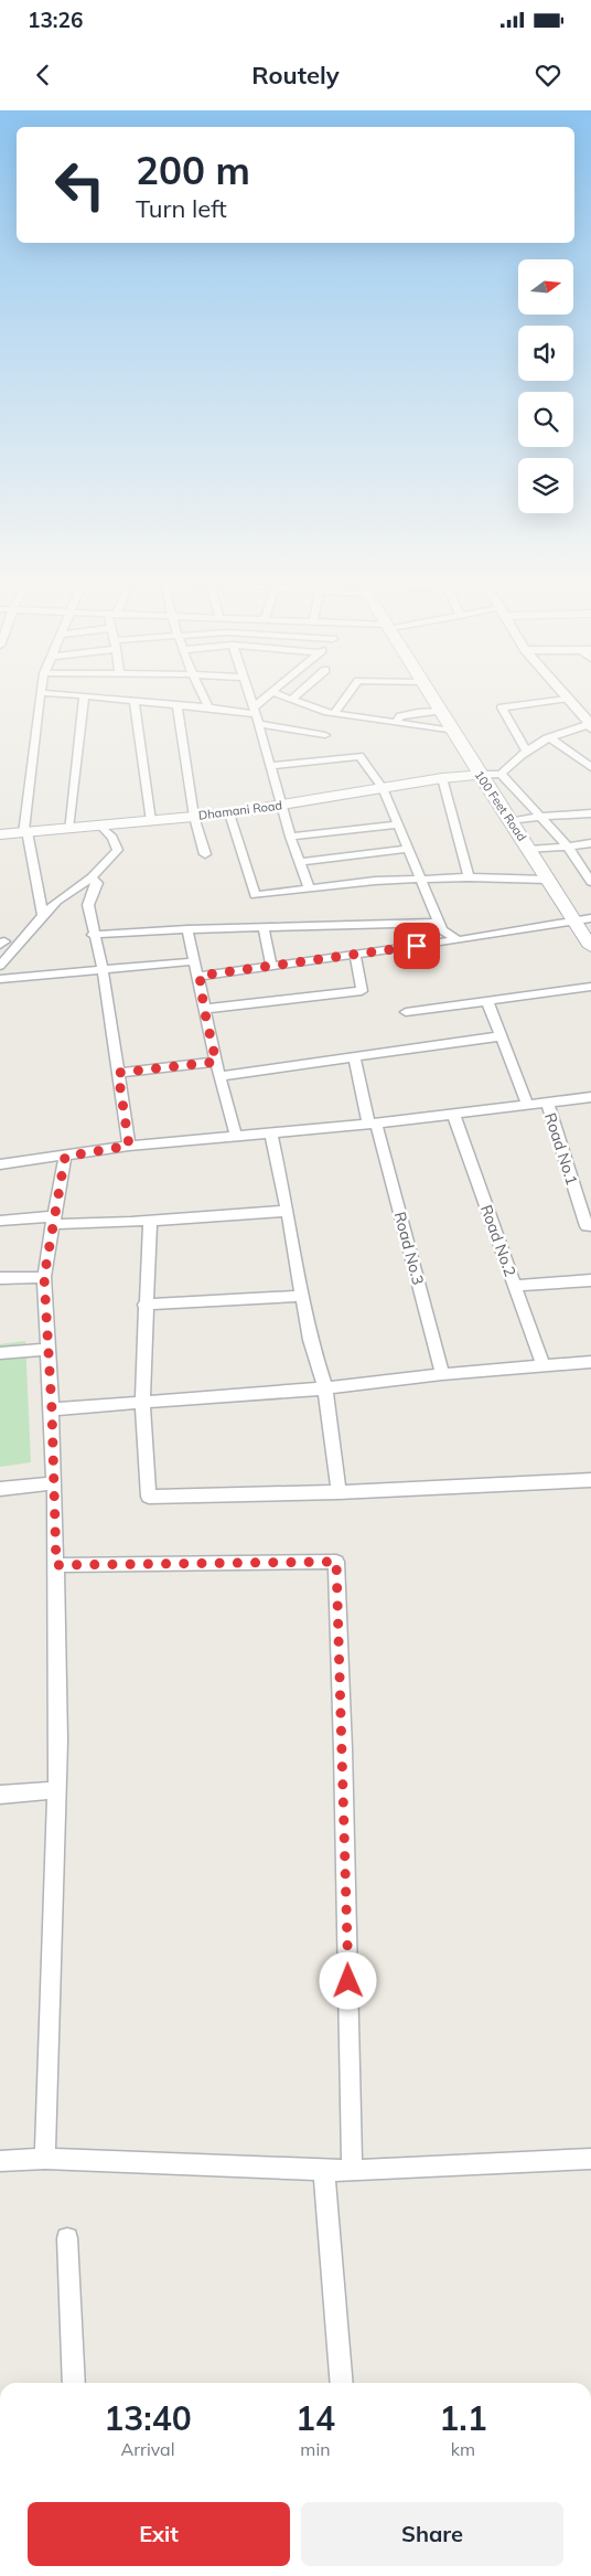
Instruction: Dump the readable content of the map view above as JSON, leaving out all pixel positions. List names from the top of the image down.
{
  "streets": {
    "main road": ["100 Feet Road", "Dhamani Road"],
    "street": ["Road No.1", "Road No.2", "Road No.3"]
  },
  "crossings": [
    ["100 Feet Road", "Dhamani Road"]
  ],
  "north": "right",
  "page": {
    "status": "13:26",
    "header": "Routely",
    "turn": ["200 m", "Turn left"],
    "eta": [
      "13:40",
      "Arrival",
      "14",
      "min",
      "1.1",
      "km"
    ],
    "buttons": ["Exit", "Share"]
  }
}
